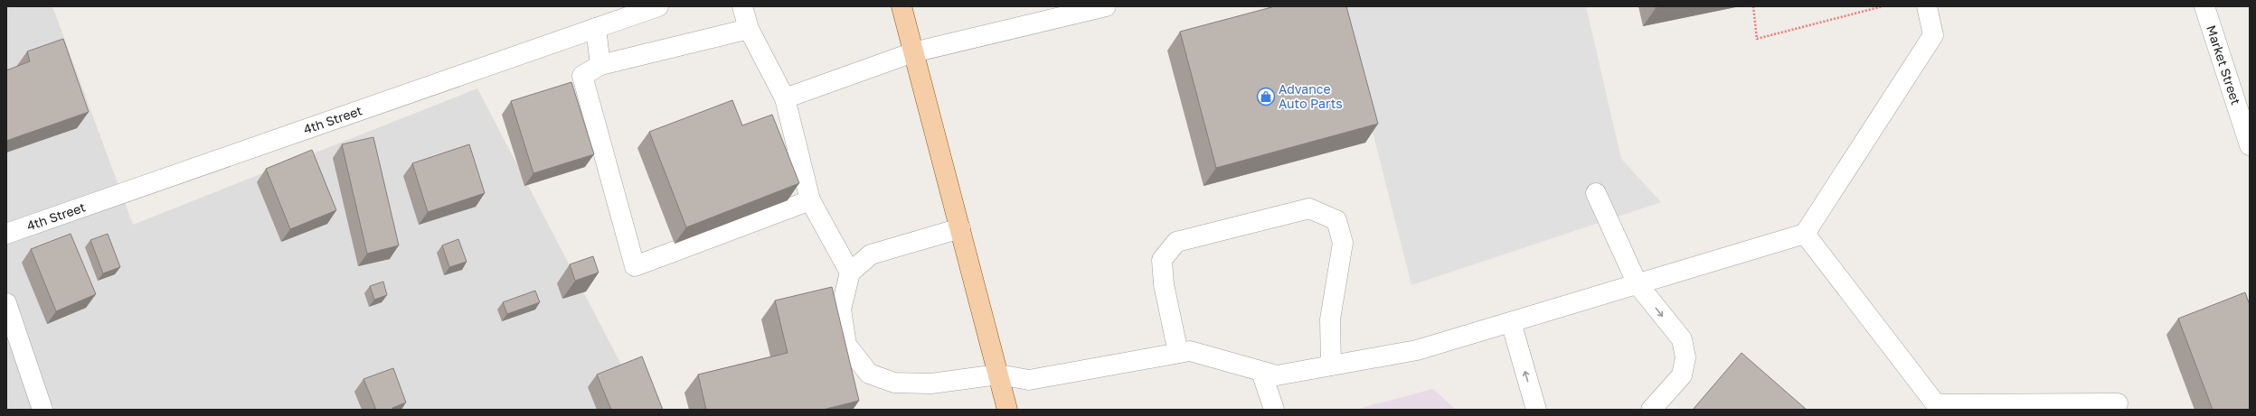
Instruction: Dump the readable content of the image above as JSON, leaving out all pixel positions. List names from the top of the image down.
{
  "streets": {
    "street": ["Market Street", "4th Street"]
  },
  "places": {
    "shop": ["Advance Auto Parts"]
  }
}
